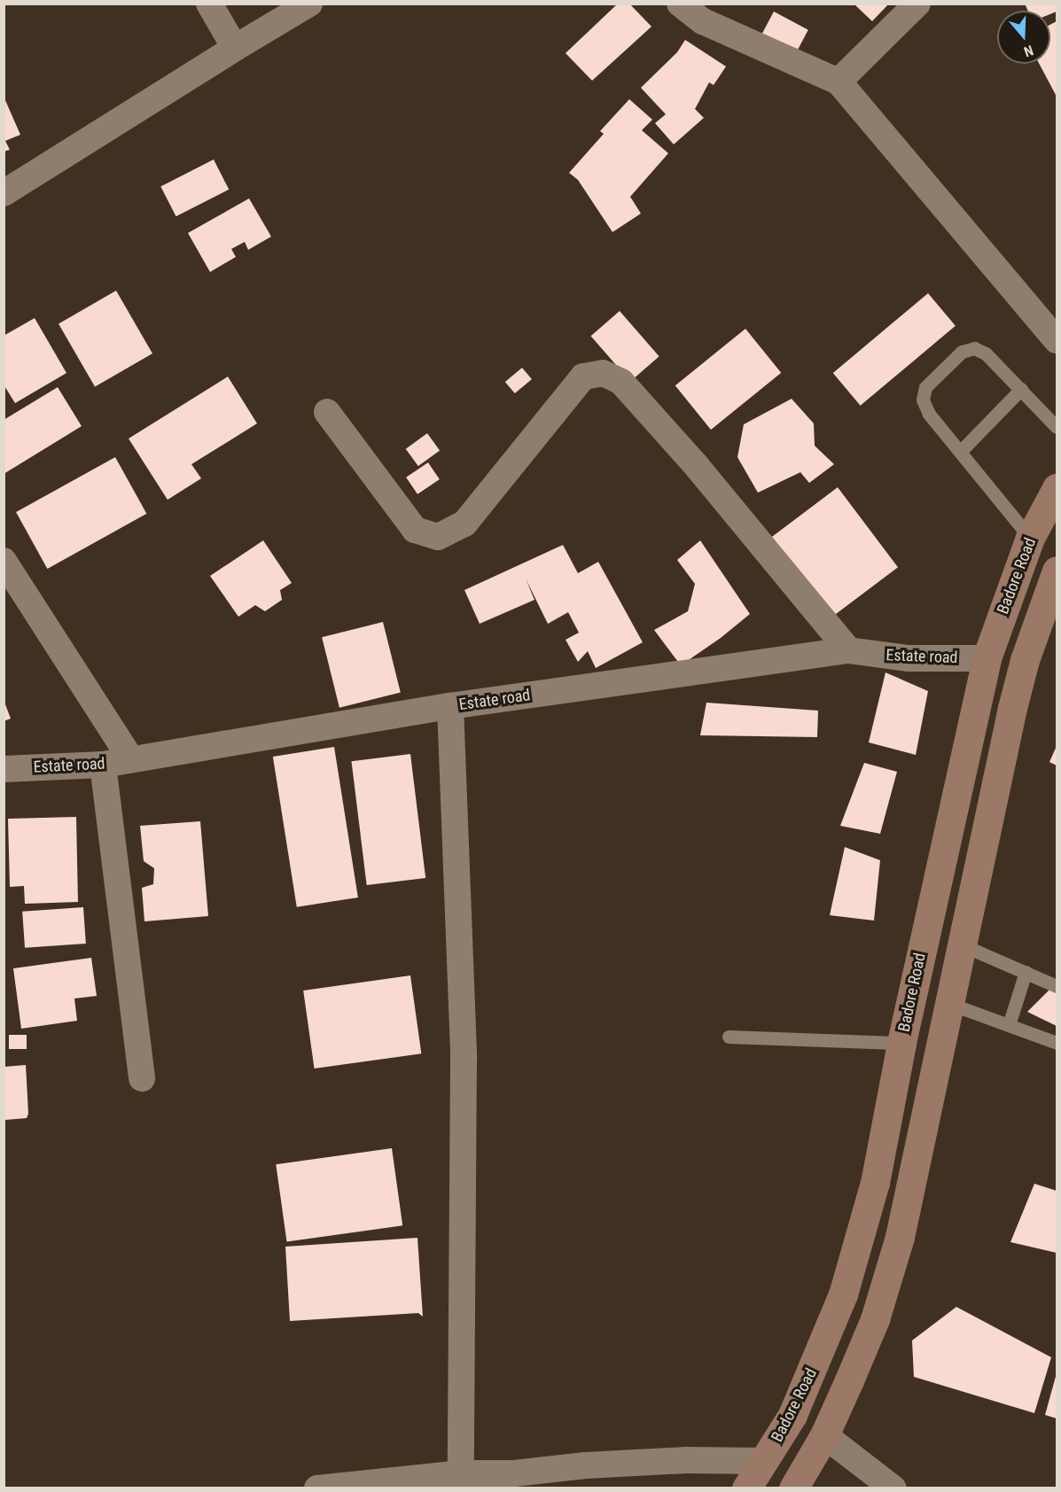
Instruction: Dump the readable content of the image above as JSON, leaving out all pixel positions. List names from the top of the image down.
{
  "streets": {
    "main road": ["Badore Road"],
    "street": ["Estate road"]
  },
  "crossings": [
    ["Badore Road", "Estate road"]
  ],
  "north": "bottom"
}
